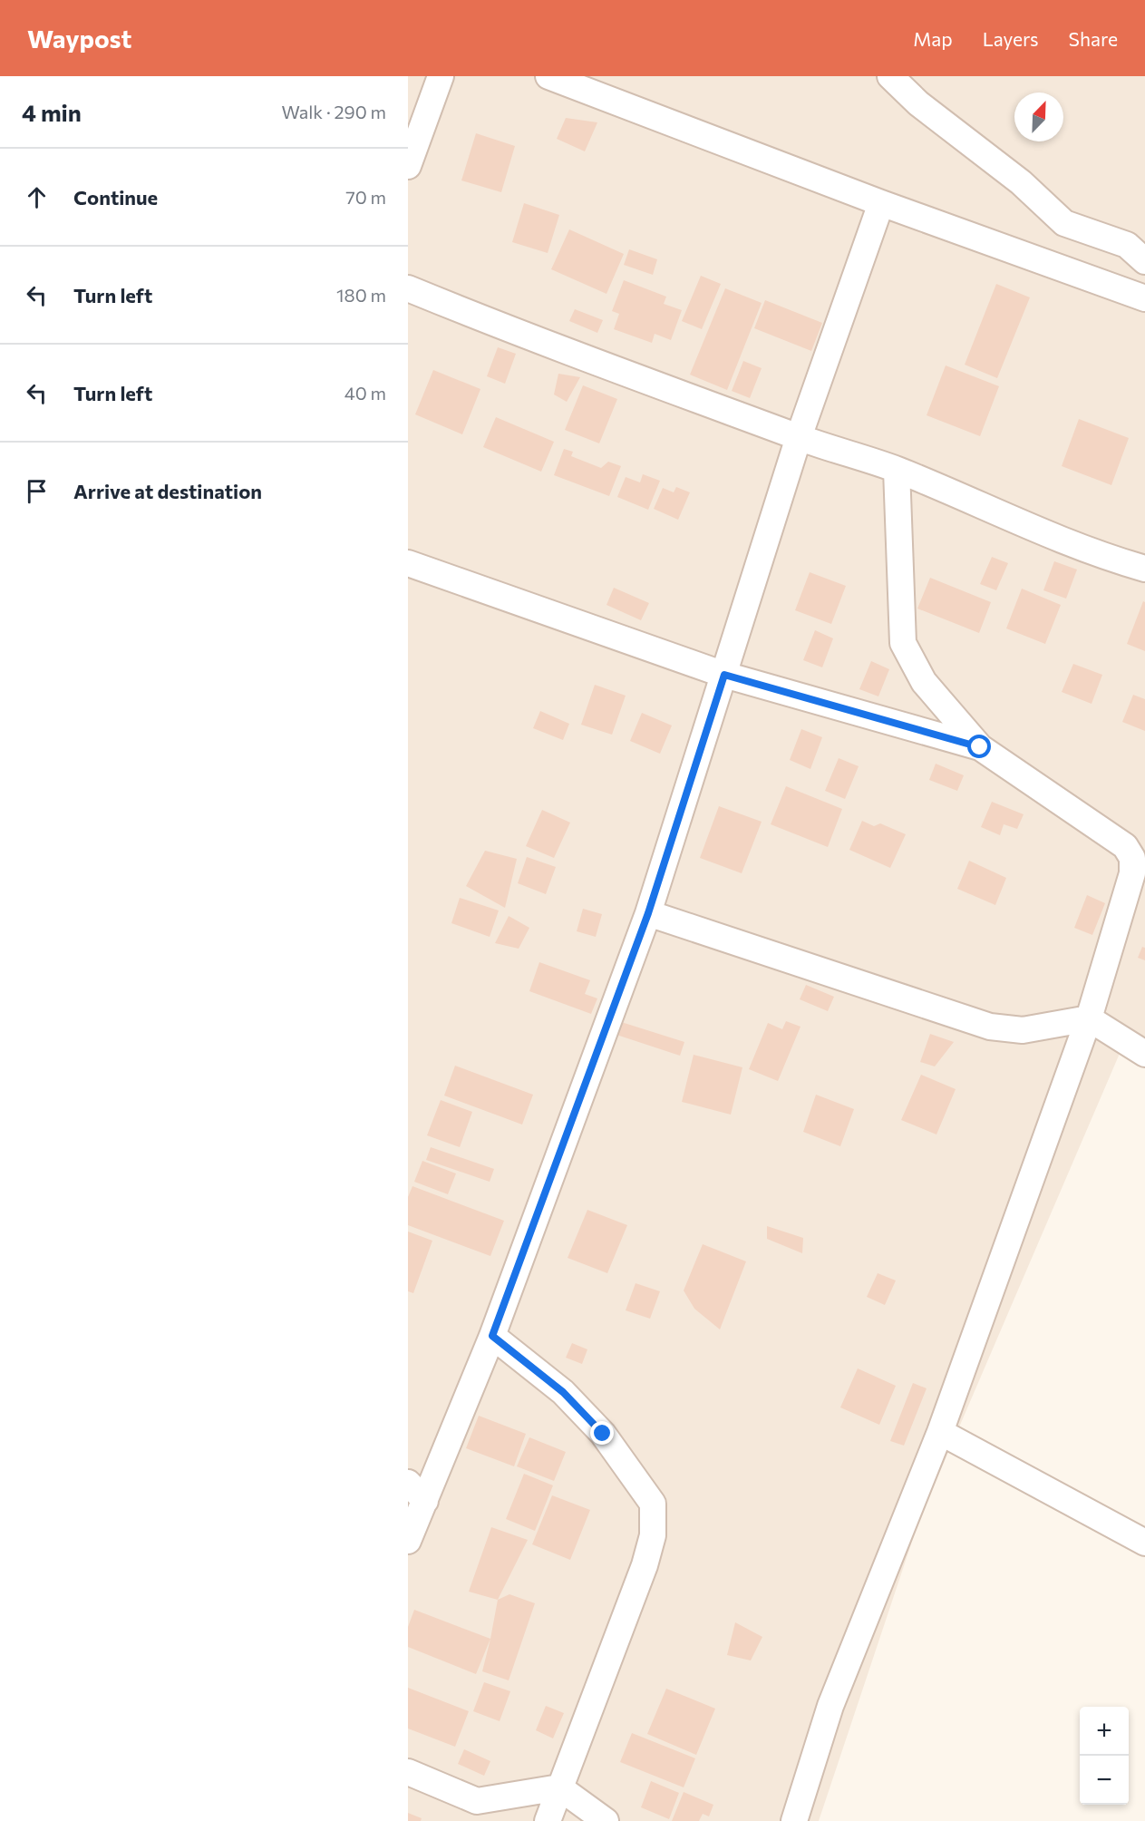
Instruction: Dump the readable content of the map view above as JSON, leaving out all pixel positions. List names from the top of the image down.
{
  "north": "top right",
  "page": {
    "header": "Waypost",
    "nav": ["Map", "Layers", "Share"],
    "heading": ["4 min", "Walk · 290 m"],
    "list": [
      ["Continue", "70 m"],
      ["Turn left", "180 m"],
      ["Turn left", "40 m"],
      "Arrive at destination"
    ],
    "map_buttons": ["+", "−"]
  }
}
